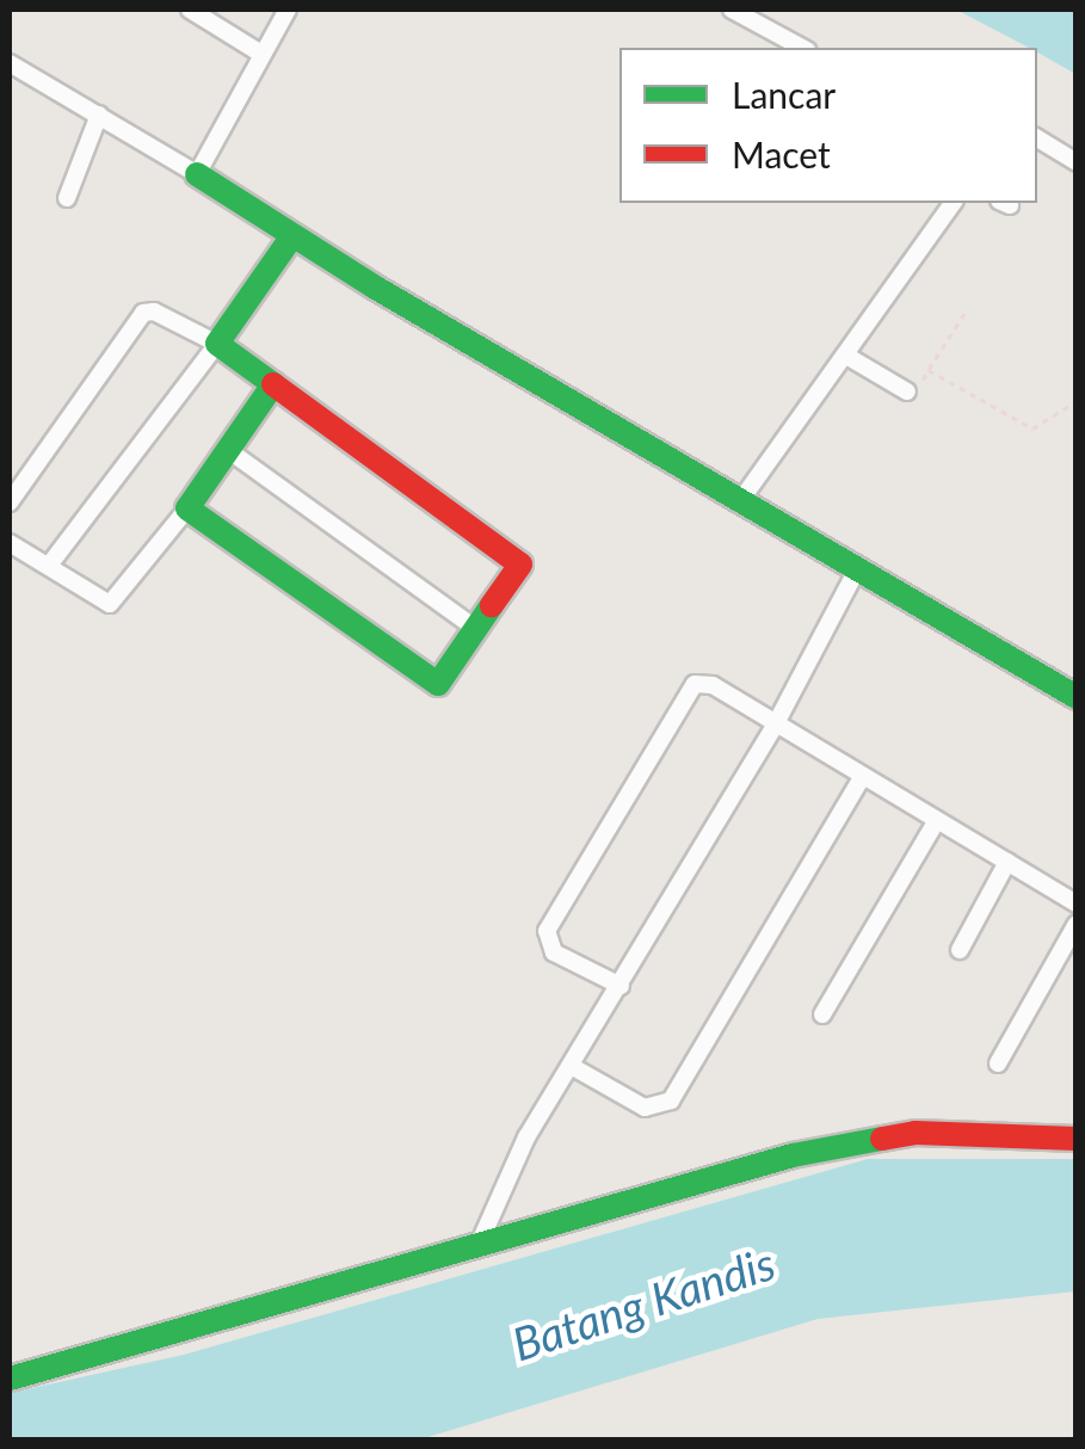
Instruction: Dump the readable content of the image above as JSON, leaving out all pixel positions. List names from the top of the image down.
{
  "water": ["Batang Kandis"],
  "legend": ["Lancar", "Macet"]
}
